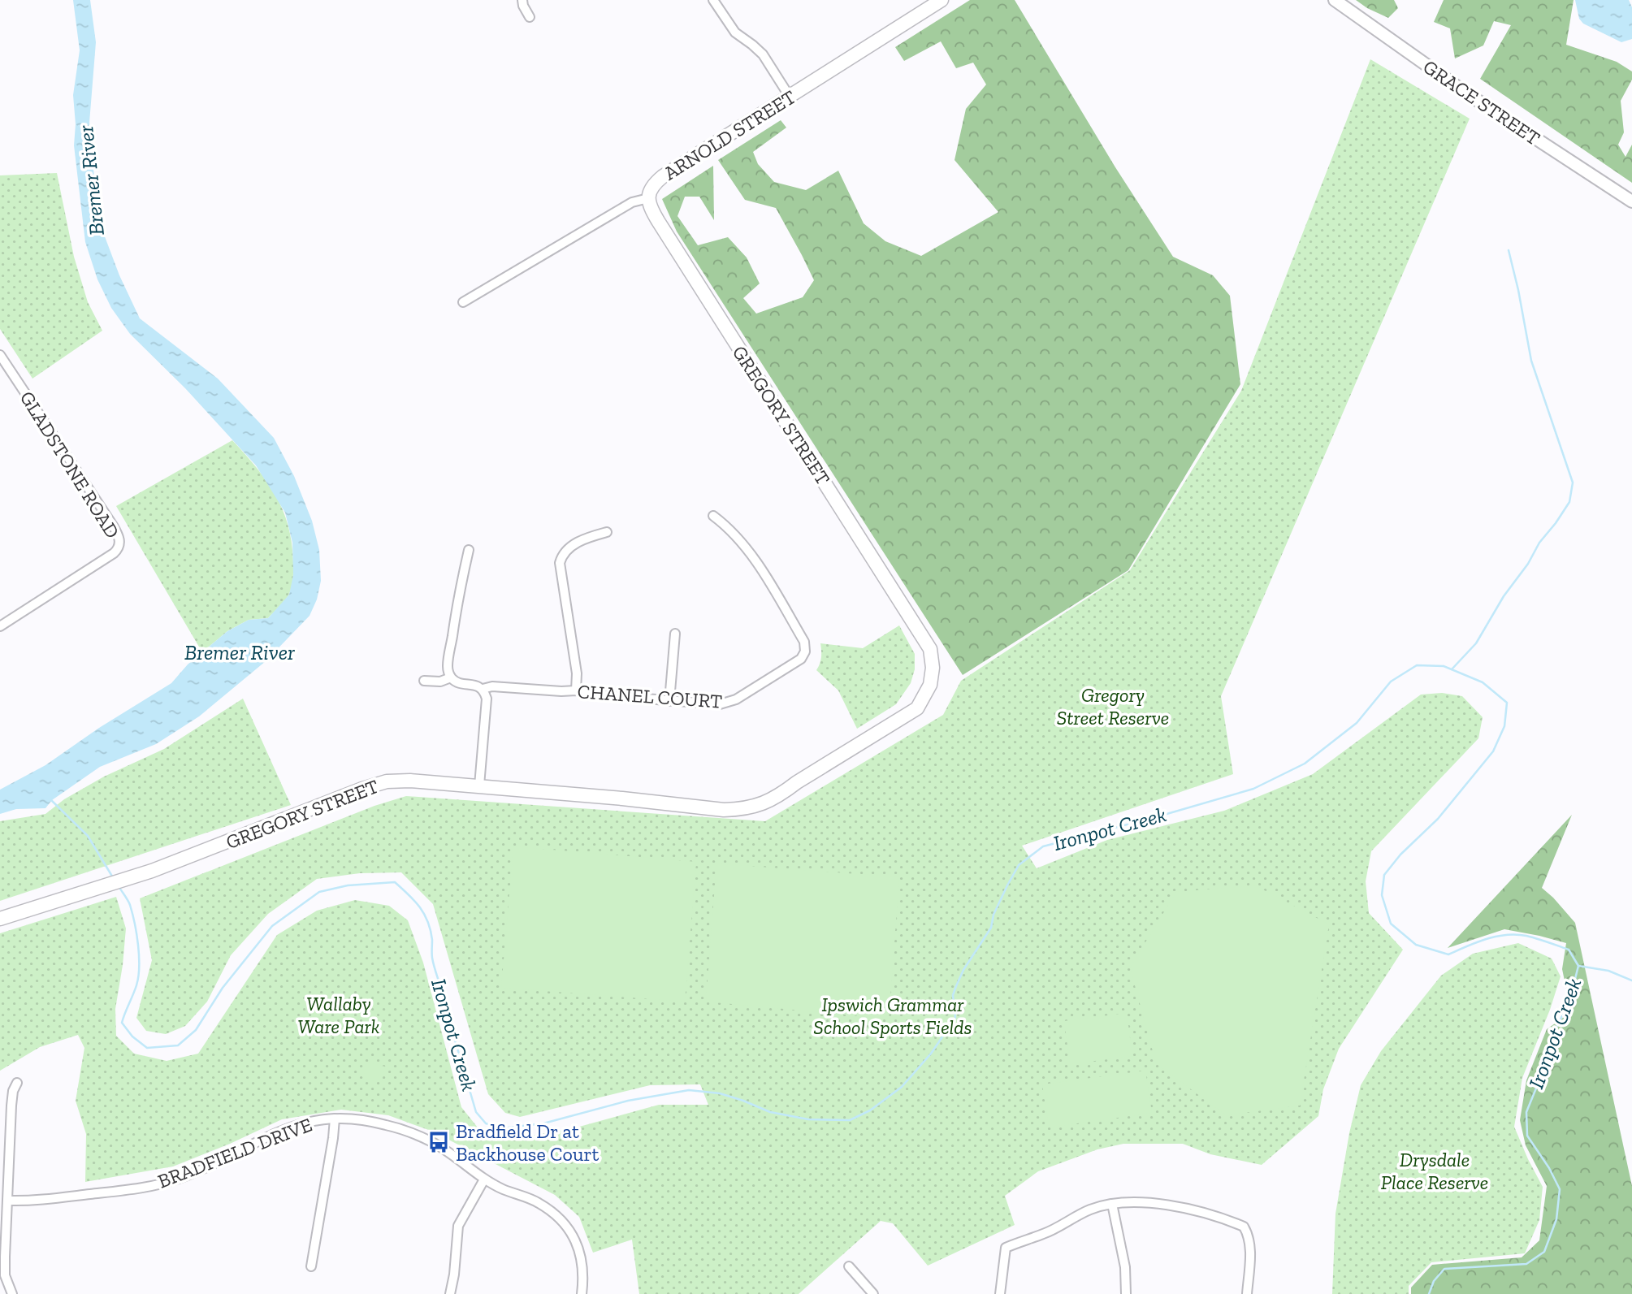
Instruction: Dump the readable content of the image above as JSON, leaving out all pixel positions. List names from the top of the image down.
{
  "streets": {
    "main road": ["ARNOLD STREET", "GREGORY STREET"],
    "street": [
      "GRACE STREET",
      "GLADSTONE ROAD",
      "CHANEL COURT",
      "BRADFIELD DRIVE"
    ]
  },
  "crossings": [
    ["ARNOLD STREET", "GREGORY STREET"]
  ],
  "water": ["Bremer River", "Ironpot Creek"],
  "parks": [
    "Gregory Street Reserve",
    "Wallaby Ware Park",
    "Ipswich Grammar School Sports Fields",
    "Drysdale Place Reserve"
  ],
  "places": {
    "bus stop": ["Bradfield Dr at Backhouse Court"]
  }
}
